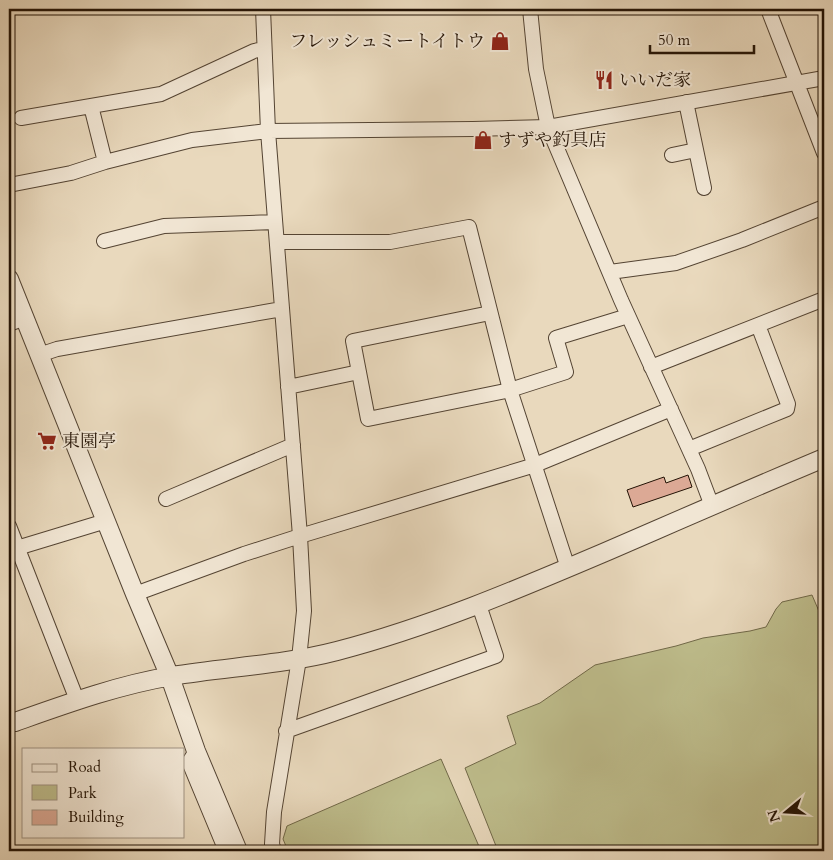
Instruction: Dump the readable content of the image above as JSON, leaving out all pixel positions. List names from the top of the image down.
{
  "places": {
    "shop": ["フレッシュミートイトウ", "すずや釣具店"],
    "restaurant": ["いいだ家"],
    "supermarket": ["東園亭"]
  },
  "legend": ["Road", "Park", "Building"],
  "scale_bar": "50 m",
  "north": "left"
}
